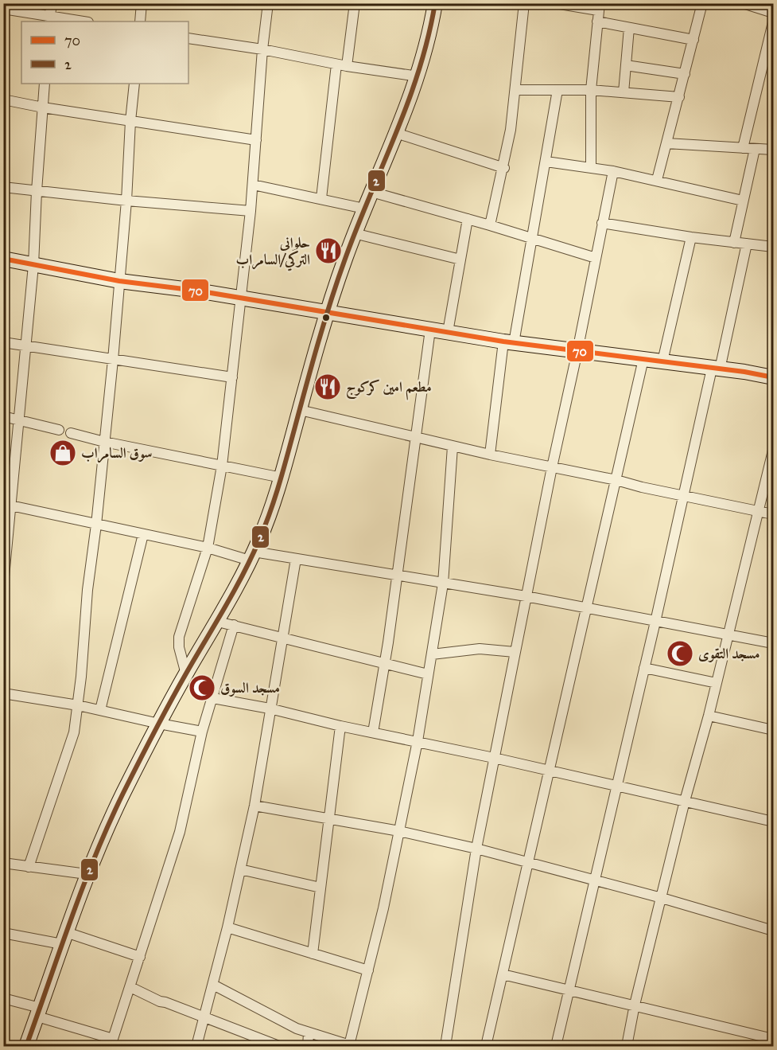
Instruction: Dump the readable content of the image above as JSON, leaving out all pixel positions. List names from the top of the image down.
{
  "places": {
    "restaurant": ["حلواني التركي/السامراب", "مطعم امين كركوج"],
    "shop": ["سوق السامراب"],
    "mosque": ["مسجد التقوى", "مسجد السوق"]
  },
  "lines": ["transit line 2", "transit line 70"],
  "legend": ["70", "2"]
}
